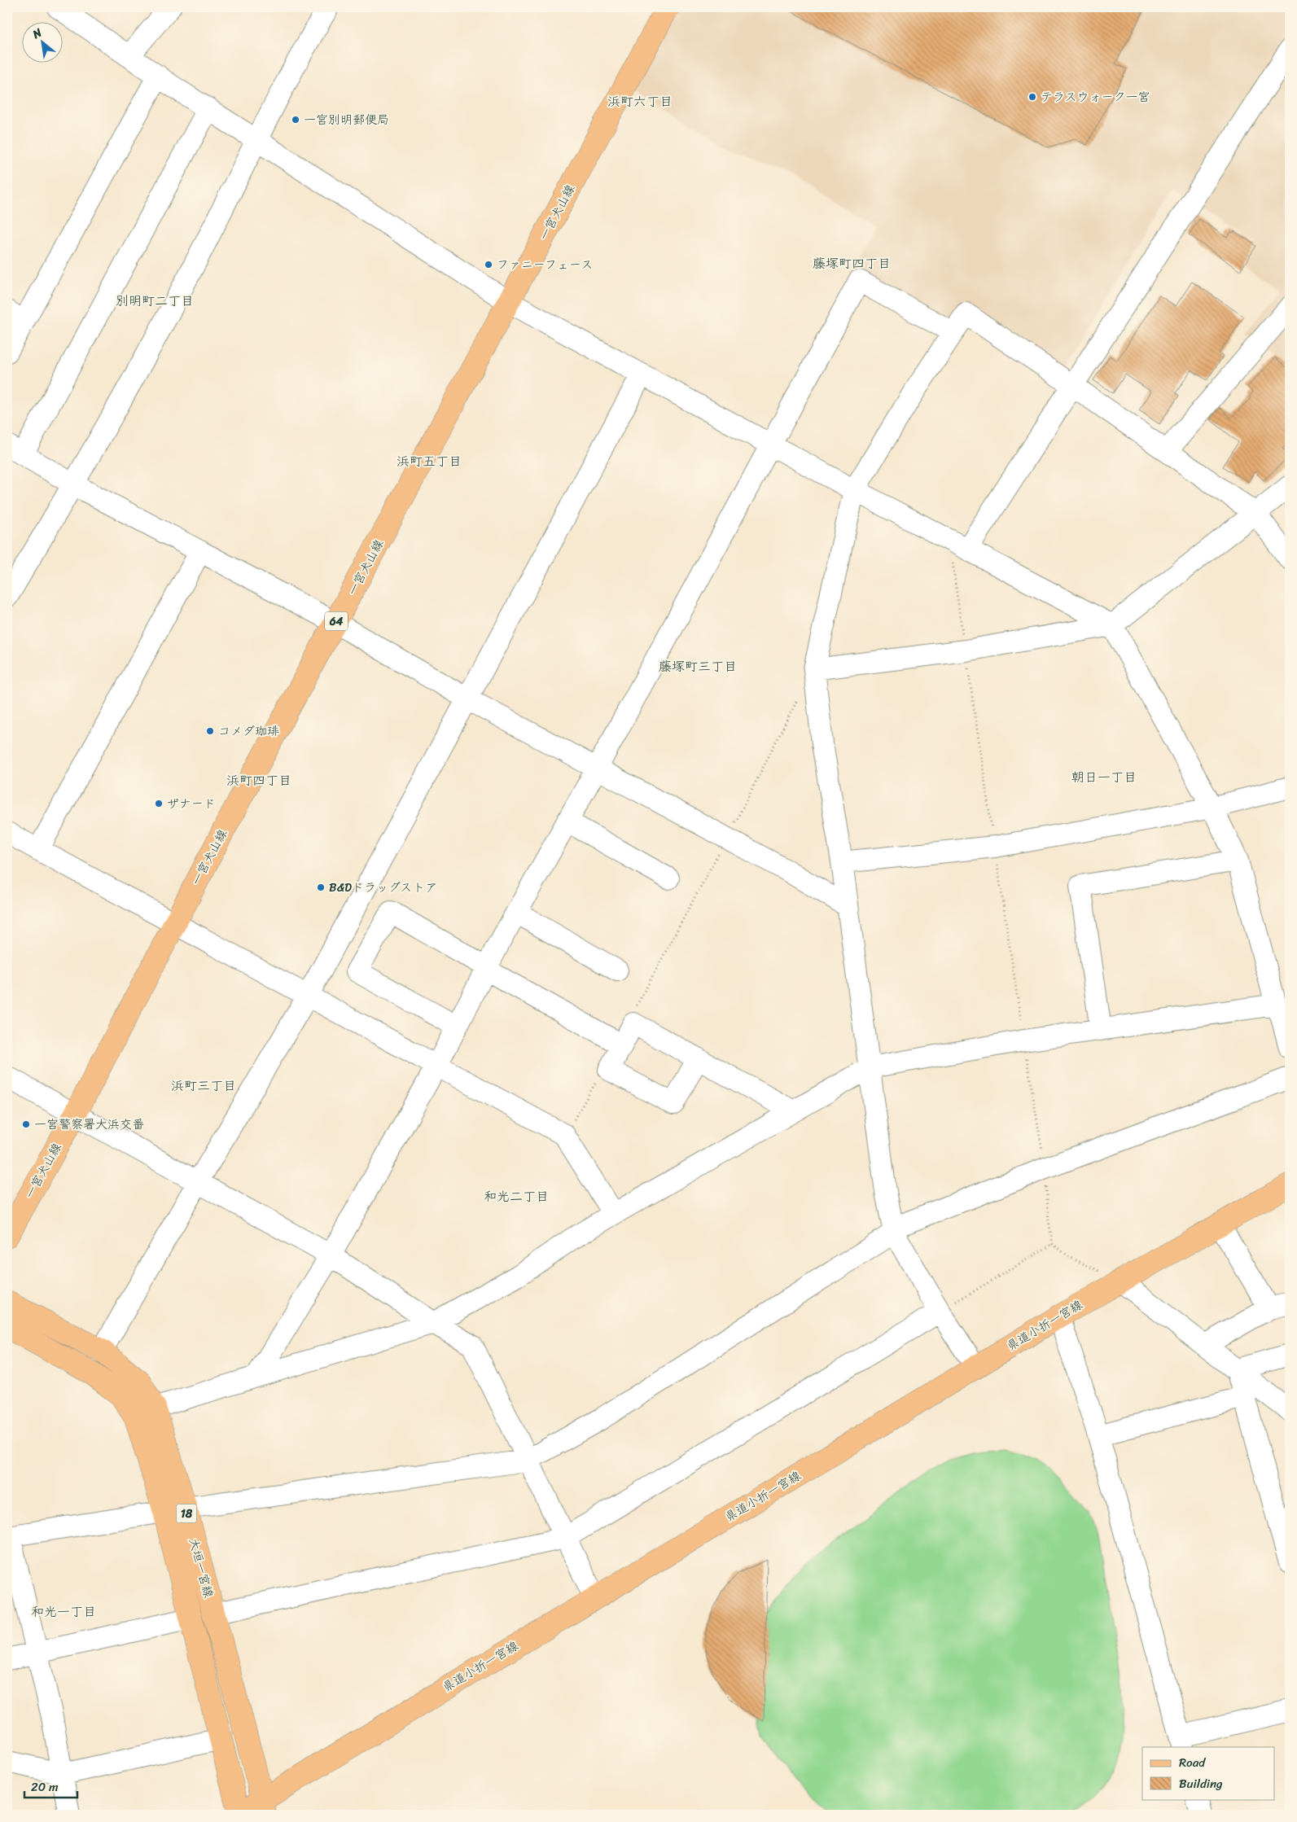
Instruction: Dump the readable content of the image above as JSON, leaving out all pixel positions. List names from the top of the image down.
{
  "streets": {
    "main road": [
      "一宮犬山線",
      "64",
      "県道小折一宮線",
      "18",
      "大垣一宮線"
    ]
  },
  "crossings": [
    ["県道小折一宮線", "大垣一宮線"]
  ],
  "districts": [
    "浜町六丁目",
    "藤塚町四丁目",
    "別明町二丁目",
    "浜町五丁目",
    "藤塚町三丁目",
    "朝日一丁目",
    "浜町四丁目",
    "浜町三丁目",
    "和光二丁目",
    "和光一丁目"
  ],
  "places": [
    "テラスウォーク一宮",
    "一宮別明郵便局",
    "ファニーフェース",
    "コメダ珈琲",
    "ザナード",
    "B&Dドラッグストア",
    "一宮警察署大浜交番"
  ],
  "legend": ["Road", "Building"],
  "scale_bar": "20 m",
  "north": "top left"
}
